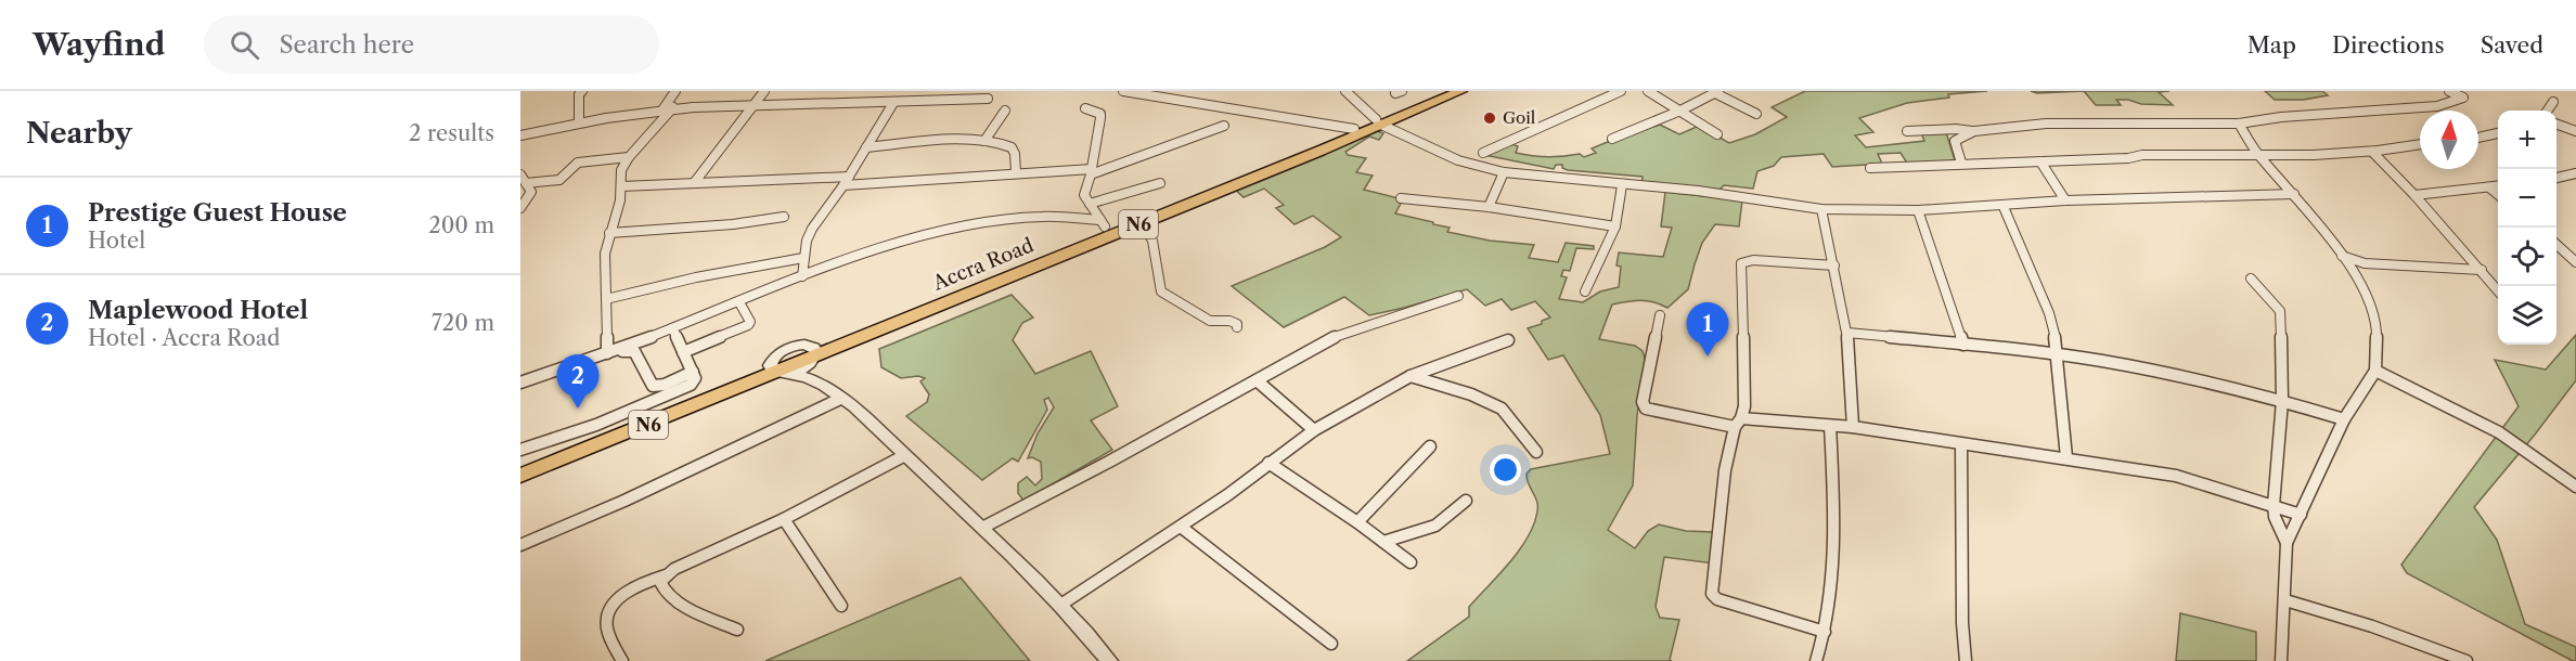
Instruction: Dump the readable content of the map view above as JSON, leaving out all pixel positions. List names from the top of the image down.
{
  "streets": {
    "highway": ["N6", "Accra Road"]
  },
  "places": ["Goil"],
  "north": "top",
  "page": {
    "header": "Wayfind",
    "search": "Search here",
    "nav": ["Map", "Directions", "Saved"],
    "heading": ["Nearby", "2 results"],
    "map_buttons": ["+", "−"],
    "list": [
      {
        "mark": "1",
        "name": "Prestige Guest House",
        "note": "Hotel",
        "value": "200 m"
      },
      {
        "mark": "2",
        "name": "Maplewood Hotel",
        "note": "Hotel · Accra Road",
        "value": "720 m"
      }
    ],
    "pins": ["1", "2"]
  }
}
